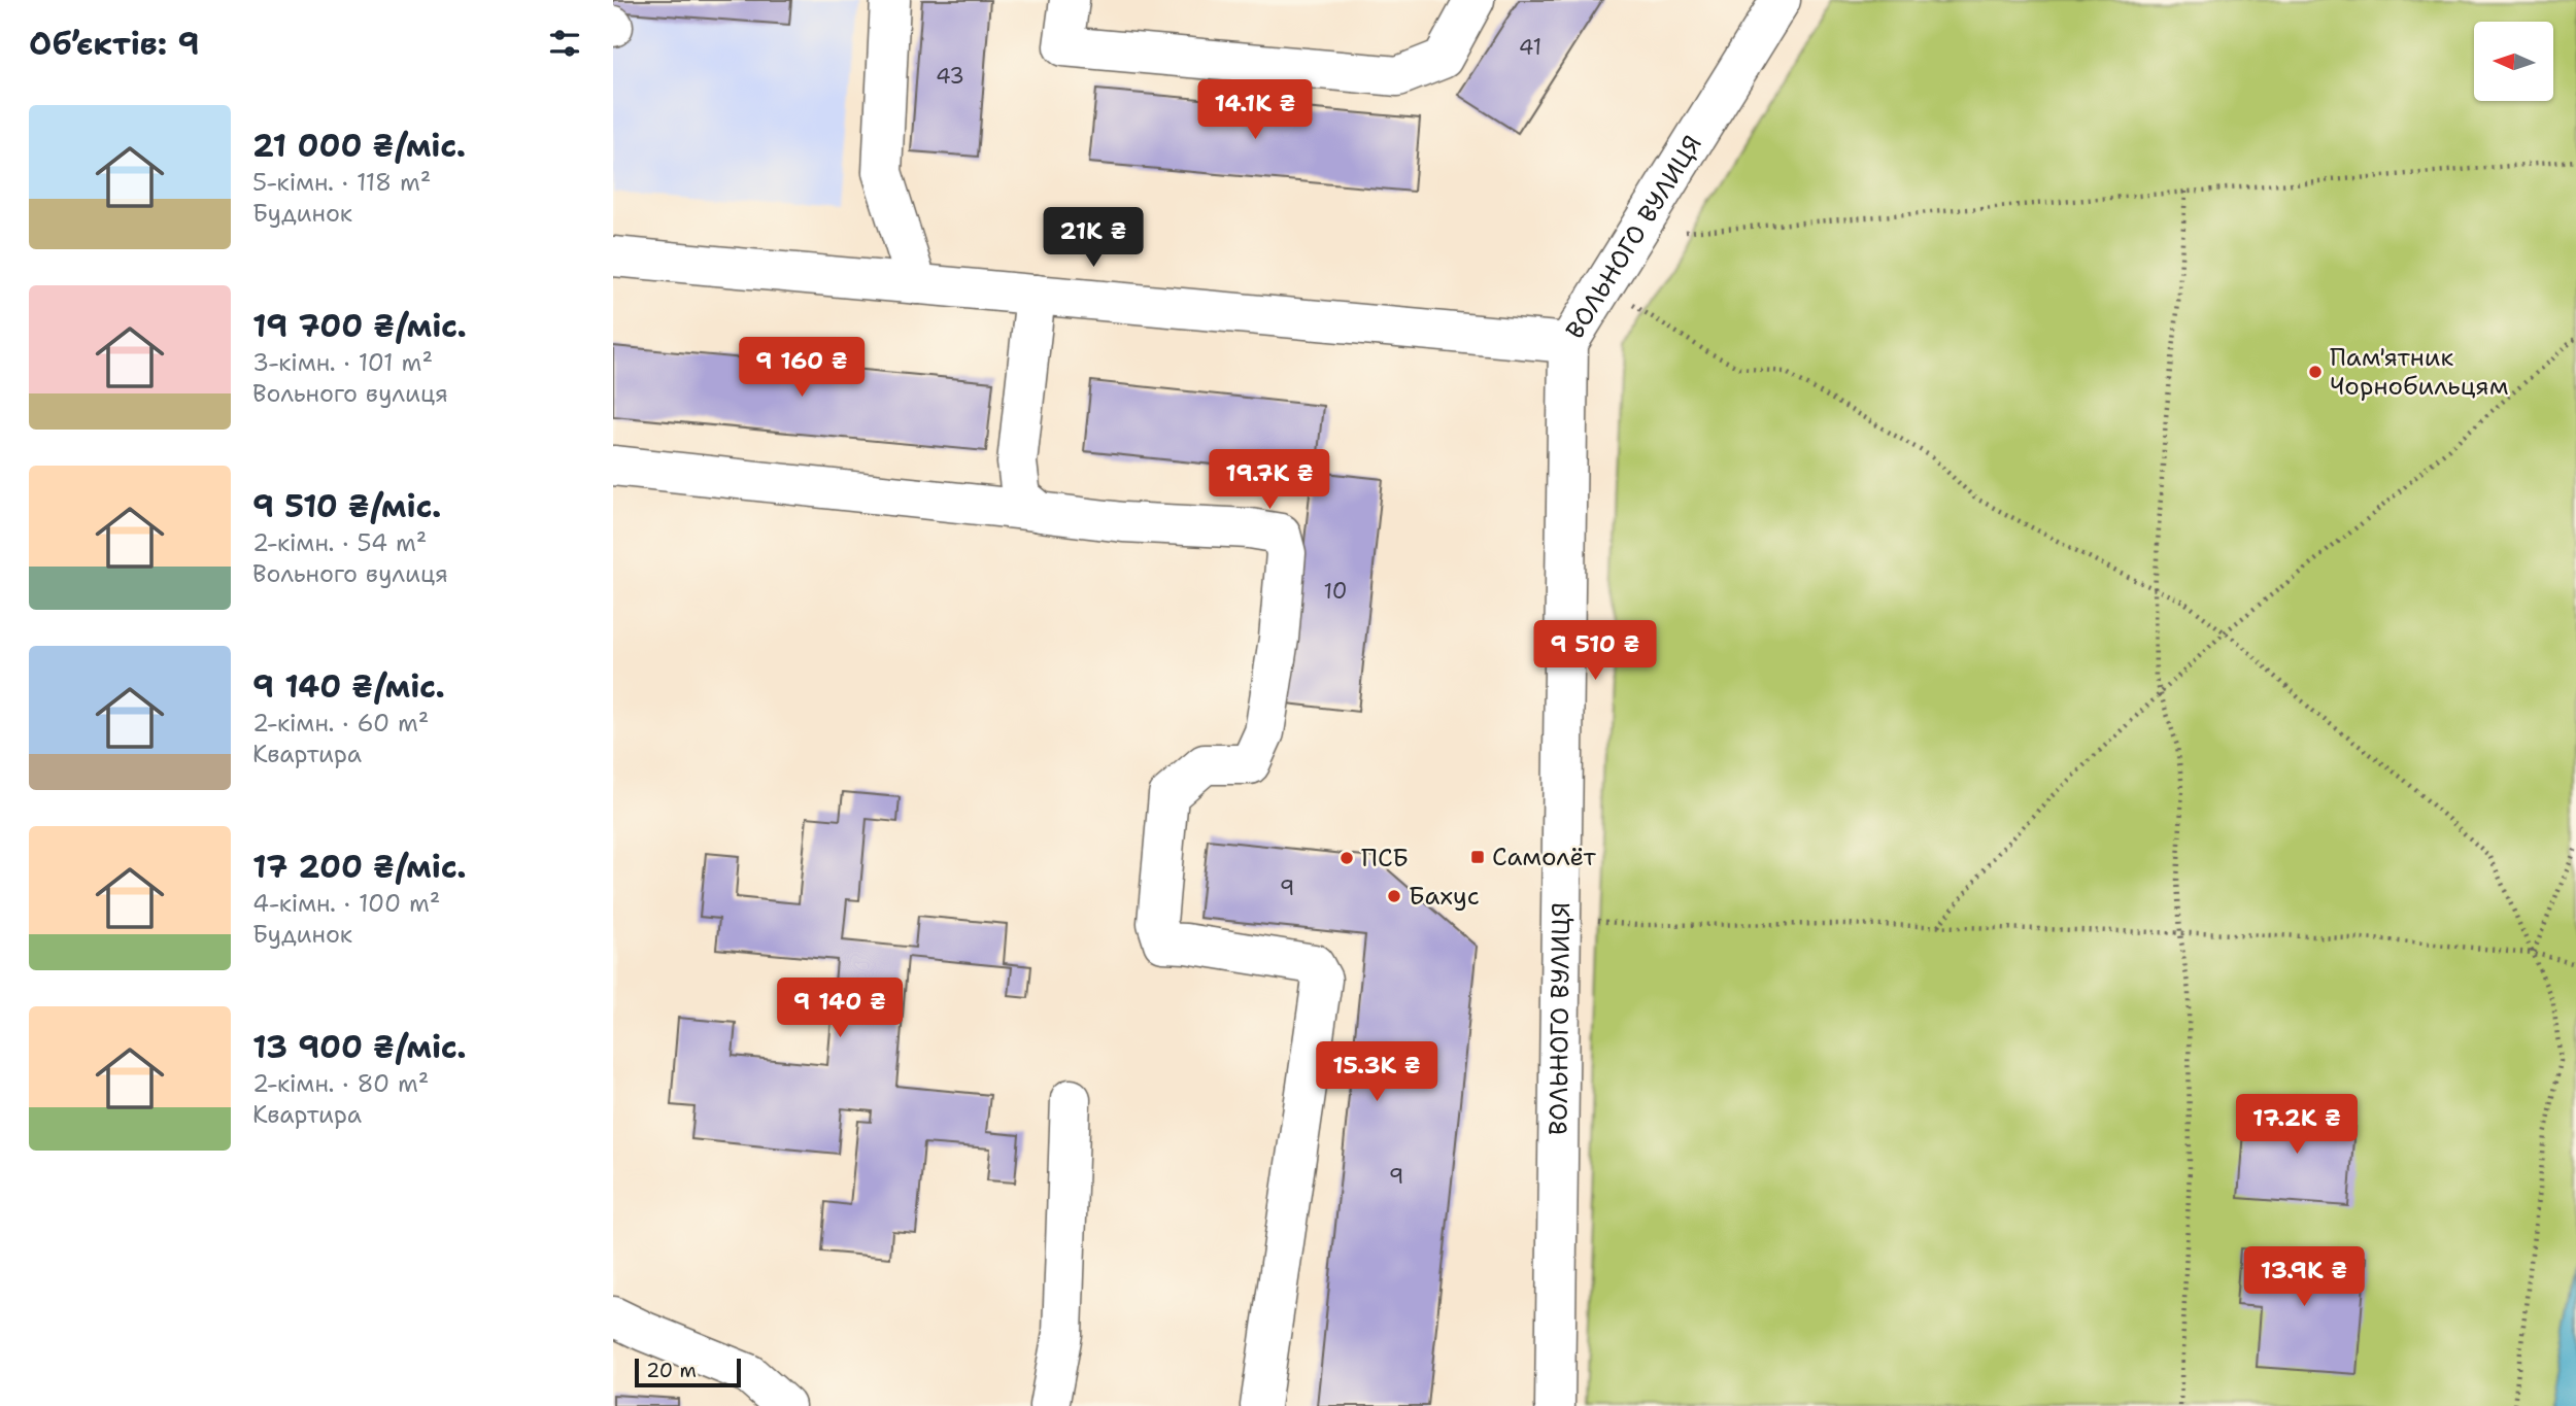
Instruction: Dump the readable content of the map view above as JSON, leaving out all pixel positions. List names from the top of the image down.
{
  "streets": {
    "street": ["ВОЛЬНОГО ВУЛИЦЯ"]
  },
  "places": {
    "other": ["Пам'ятник Чорнобильцям", "ПСБ", "Бахус"],
    "transit": ["Самолёт"]
  },
  "house_numbers": [
    "41",
    "43",
    "10",
    "9",
    "9"
  ],
  "scale_bar": "20 m",
  "north": "left",
  "page": {
    "heading": "Об’єктів: 9",
    "price": [
      "14.1K ₴",
      "21K ₴",
      "9 160 ₴",
      "19.7K ₴",
      "9 510 ₴",
      "9 140 ₴",
      "15.3K ₴",
      "17.2K ₴",
      "13.9K ₴"
    ],
    "list": [
      {
        "name": "21 000 ₴/міс.",
        "note": "5-кімн. · 118 m² · Будинок"
      },
      {
        "name": "19 700 ₴/міс.",
        "note": "3-кімн. · 101 m² · Вольного вулиця"
      },
      {
        "name": "9 510 ₴/міс.",
        "note": "2-кімн. · 54 m² · Вольного вулиця"
      },
      {
        "name": "9 140 ₴/міс.",
        "note": "2-кімн. · 60 m² · Квартира"
      },
      {
        "name": "17 200 ₴/міс.",
        "note": "4-кімн. · 100 m² · Будинок"
      },
      {
        "name": "13 900 ₴/міс.",
        "note": "2-кімн. · 80 m² · Квартира"
      }
    ],
    "scale": "20 m"
  }
}
